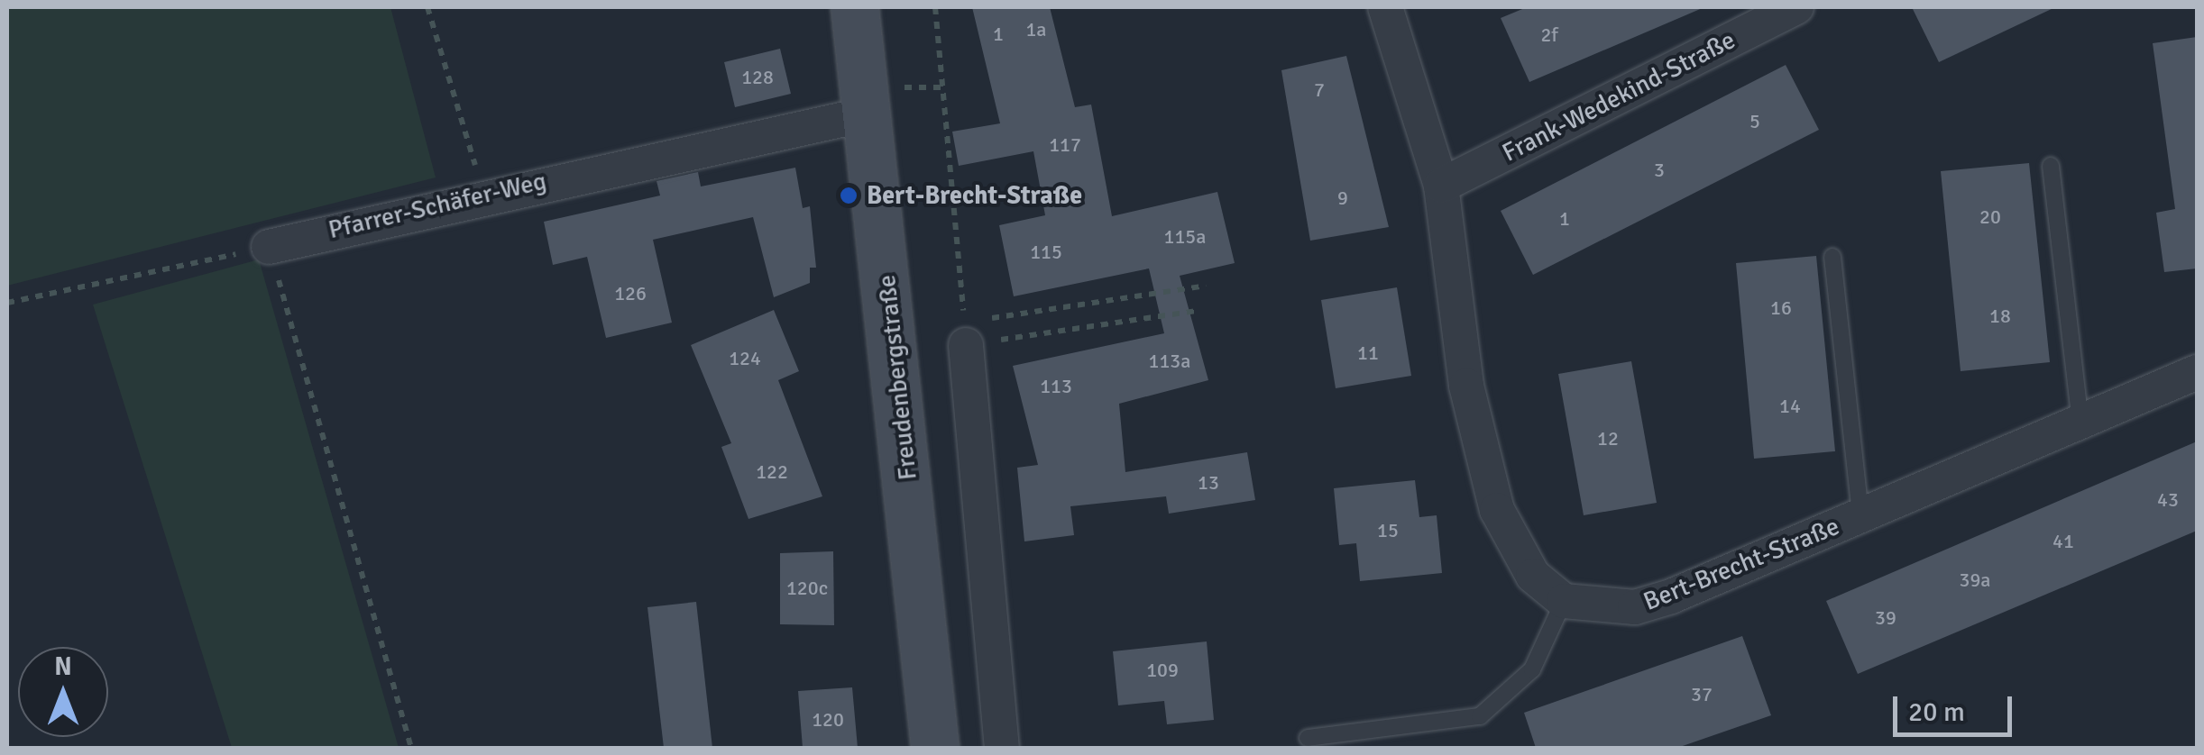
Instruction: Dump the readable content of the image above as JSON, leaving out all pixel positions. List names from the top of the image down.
{
  "streets": {
    "street": [
      "Frank-Wedekind-Straße",
      "Pfarrer-Schäfer-Weg",
      "Freudenbergstraße",
      "Bert-Brecht-Straße"
    ]
  },
  "crossings": [
    ["Pfarrer-Schäfer-Weg", "Freudenbergstraße"]
  ],
  "places": ["Bert-Brecht-Straße"],
  "house_numbers": [
    "1a",
    "1",
    "2f",
    "128",
    "7",
    "5",
    "117",
    "3",
    "9",
    "20",
    "1",
    "115a",
    "115",
    "126",
    "16",
    "18",
    "11",
    "124",
    "113a",
    "113",
    "14",
    "12",
    "122",
    "13",
    "43",
    "15",
    "41",
    "39a",
    "120c",
    "39",
    "109",
    "37",
    "120"
  ],
  "scale_bar": "20 m",
  "north": "top"
}
